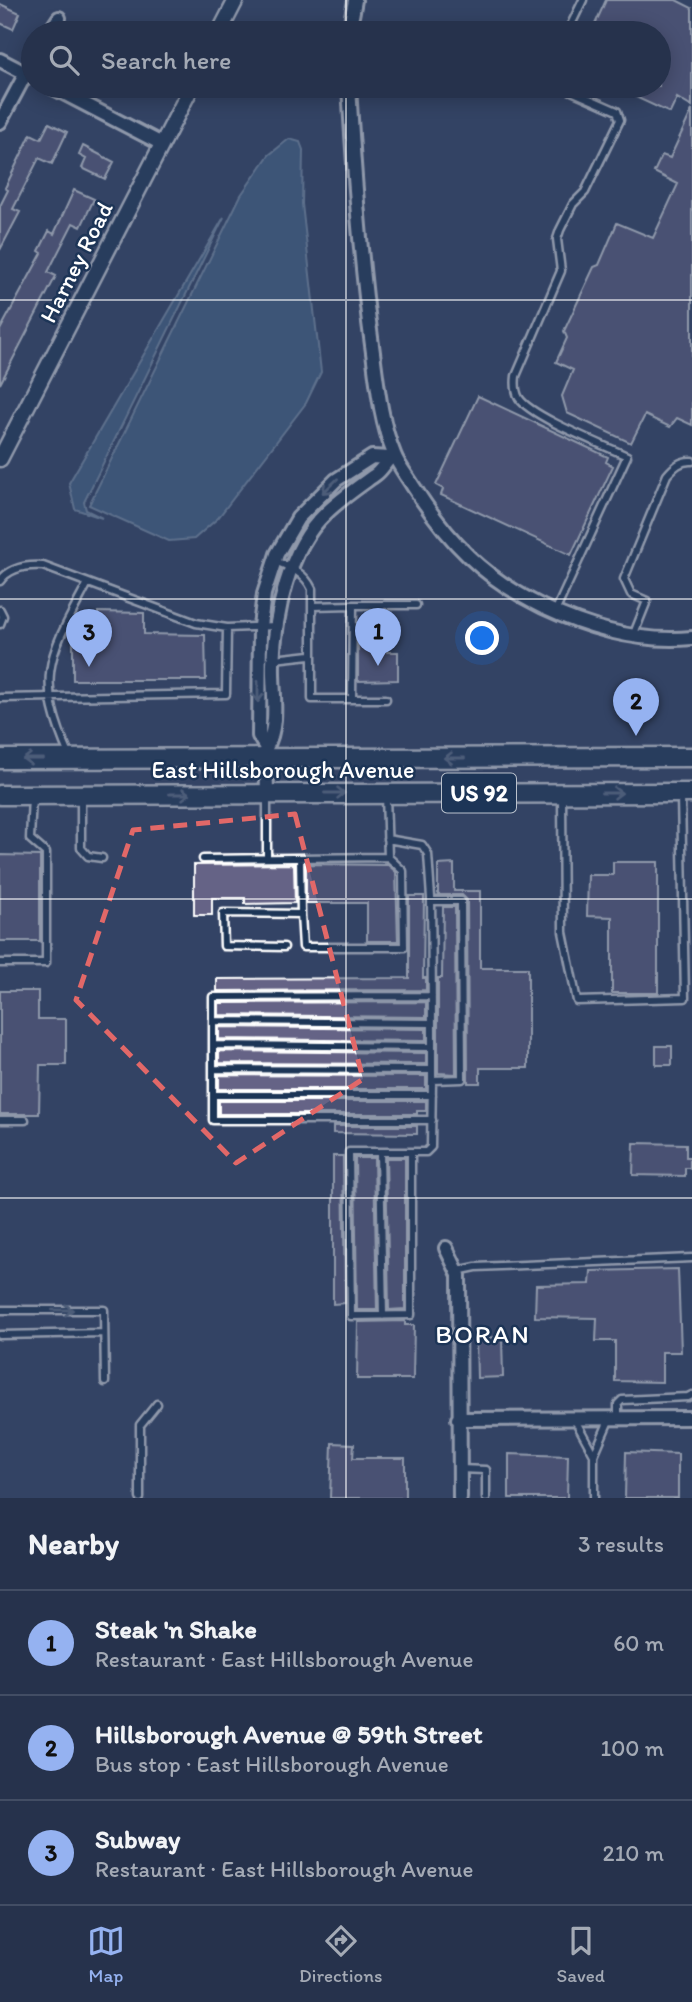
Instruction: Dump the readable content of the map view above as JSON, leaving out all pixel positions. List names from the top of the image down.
{
  "streets": {
    "main road": ["East Hillsborough Avenue", "US 92"],
    "street": ["Harney Road"]
  },
  "districts": ["BORAN"],
  "page": {
    "search": "Search here",
    "pins": ["1", "3", "2"],
    "heading": ["Nearby", "3 results"],
    "list": [
      {
        "mark": "1",
        "name": "Steak 'n Shake",
        "note": "Restaurant · East Hillsborough Avenue",
        "value": "60 m"
      },
      {
        "mark": "2",
        "name": "Hillsborough Avenue @ 59th Street",
        "note": "Bus stop · East Hillsborough Avenue",
        "value": "100 m"
      },
      {
        "mark": "3",
        "name": "Subway",
        "note": "Restaurant · East Hillsborough Avenue",
        "value": "210 m"
      }
    ],
    "nav": ["Map", "Directions", "Saved"]
  }
}
